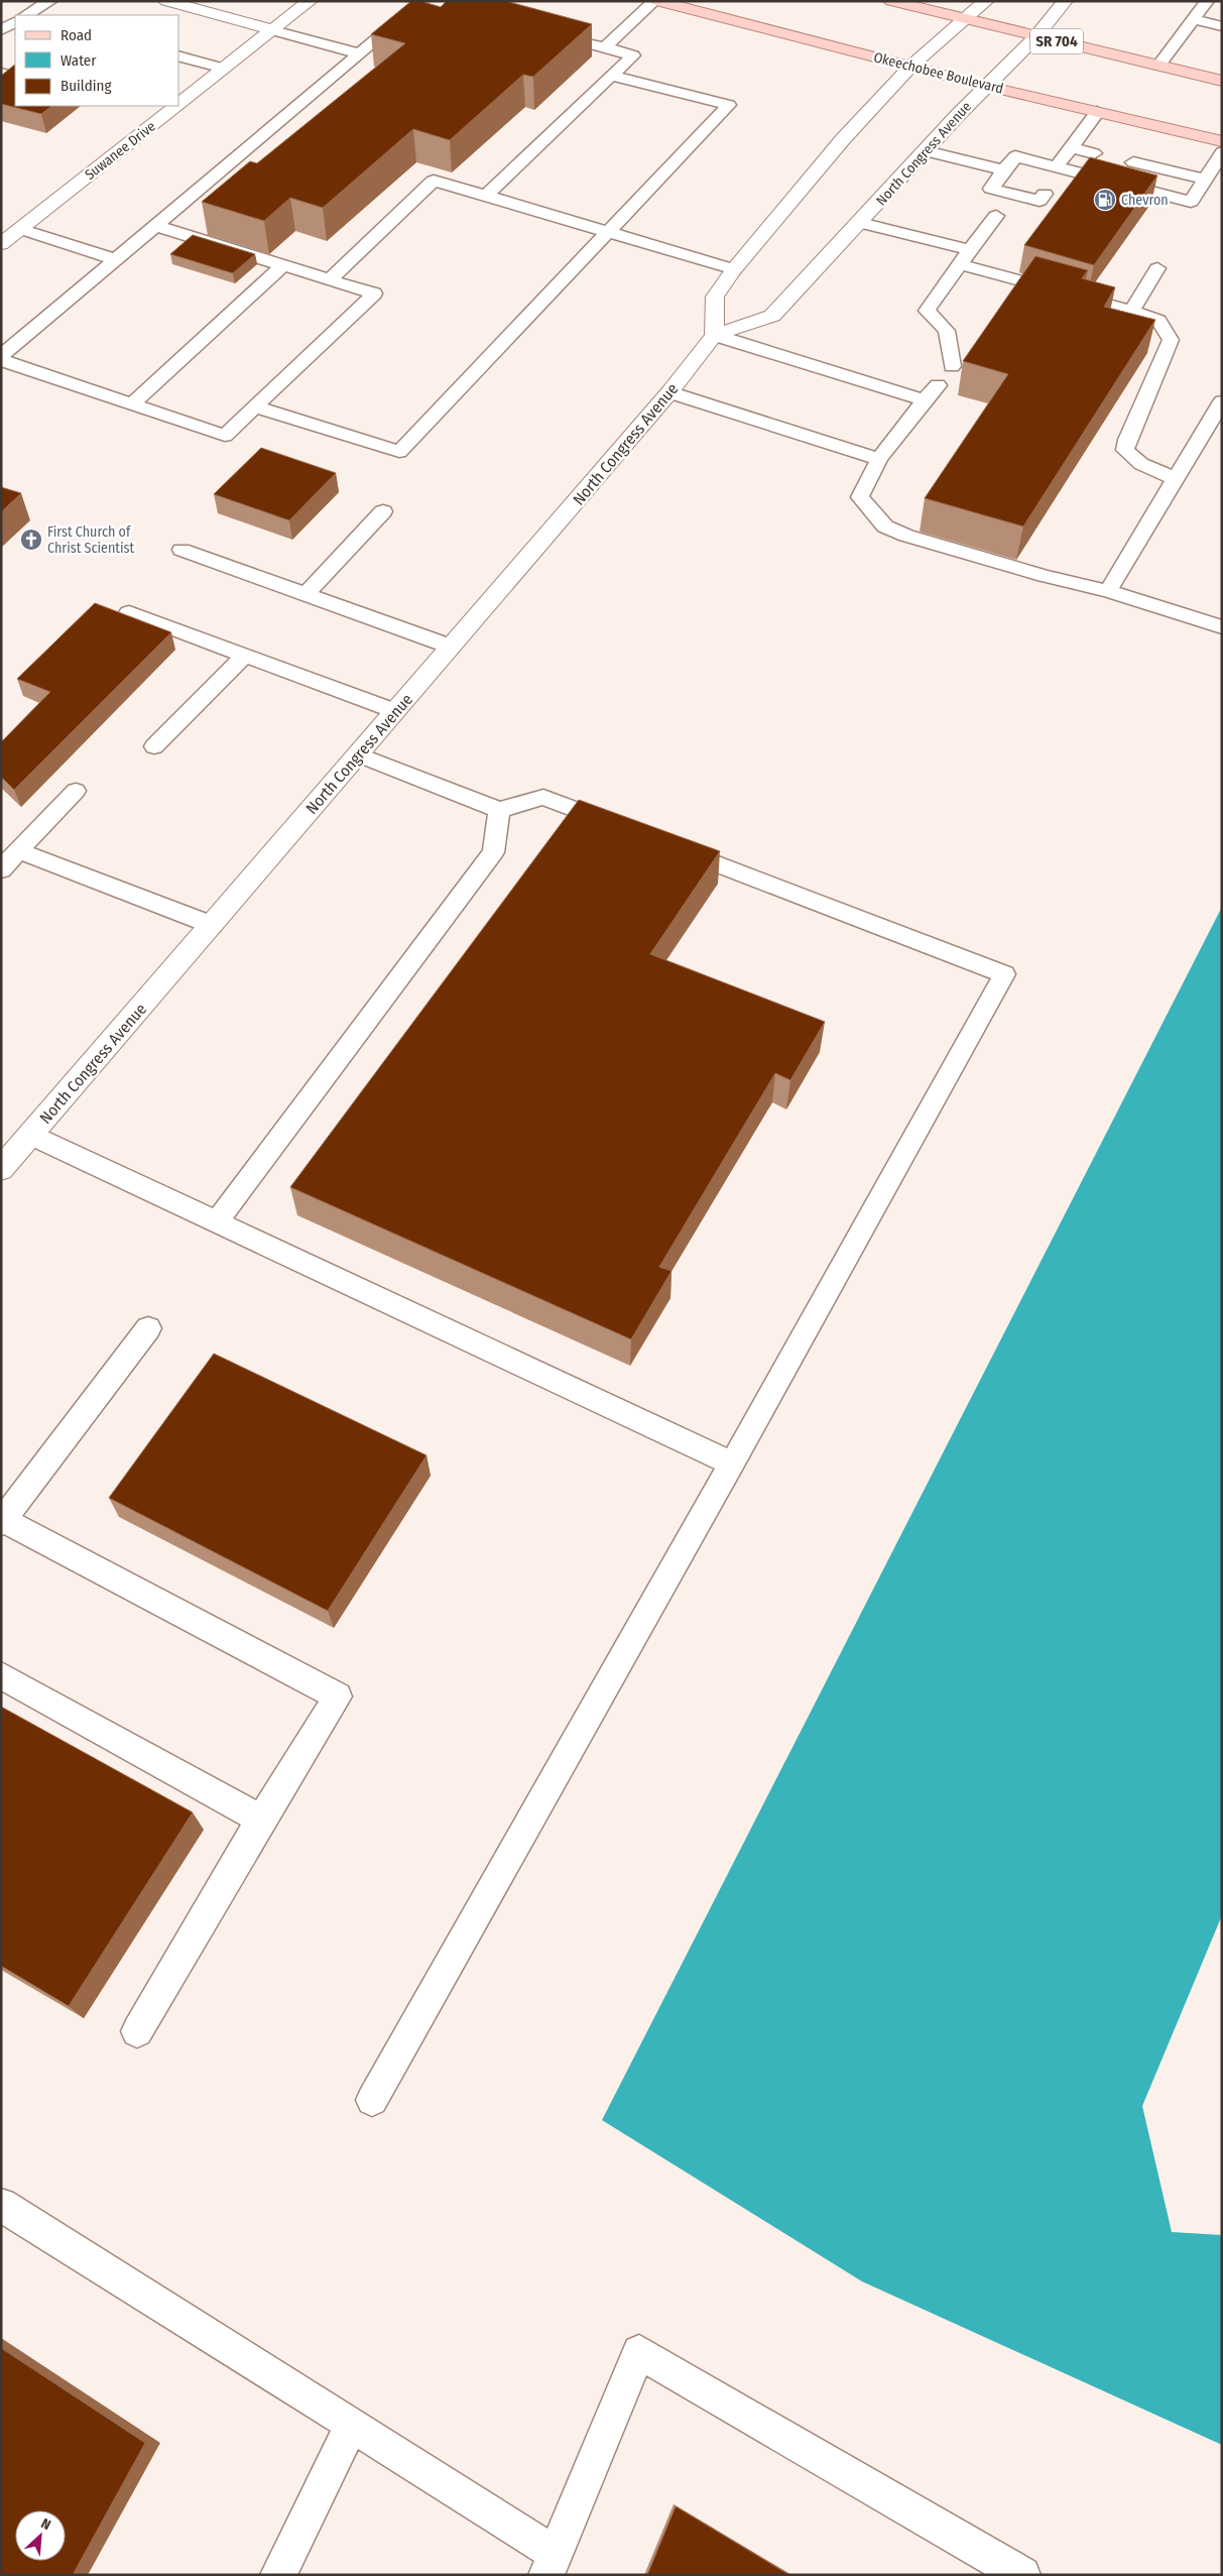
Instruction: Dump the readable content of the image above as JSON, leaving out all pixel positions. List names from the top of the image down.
{
  "streets": {
    "main road": ["SR 704", "Okeechobee Boulevard"],
    "street": ["Suwanee Drive", "North Congress Avenue"]
  },
  "crossings": [
    ["SR 704", "North Congress Avenue"],
    ["Okeechobee Boulevard", "North Congress Avenue"]
  ],
  "places": {
    "fuel station": ["Chevron"],
    "church": ["First Church of Christ Scientist"]
  },
  "legend": ["Road", "Water", "Building"],
  "north": "top right"
}
